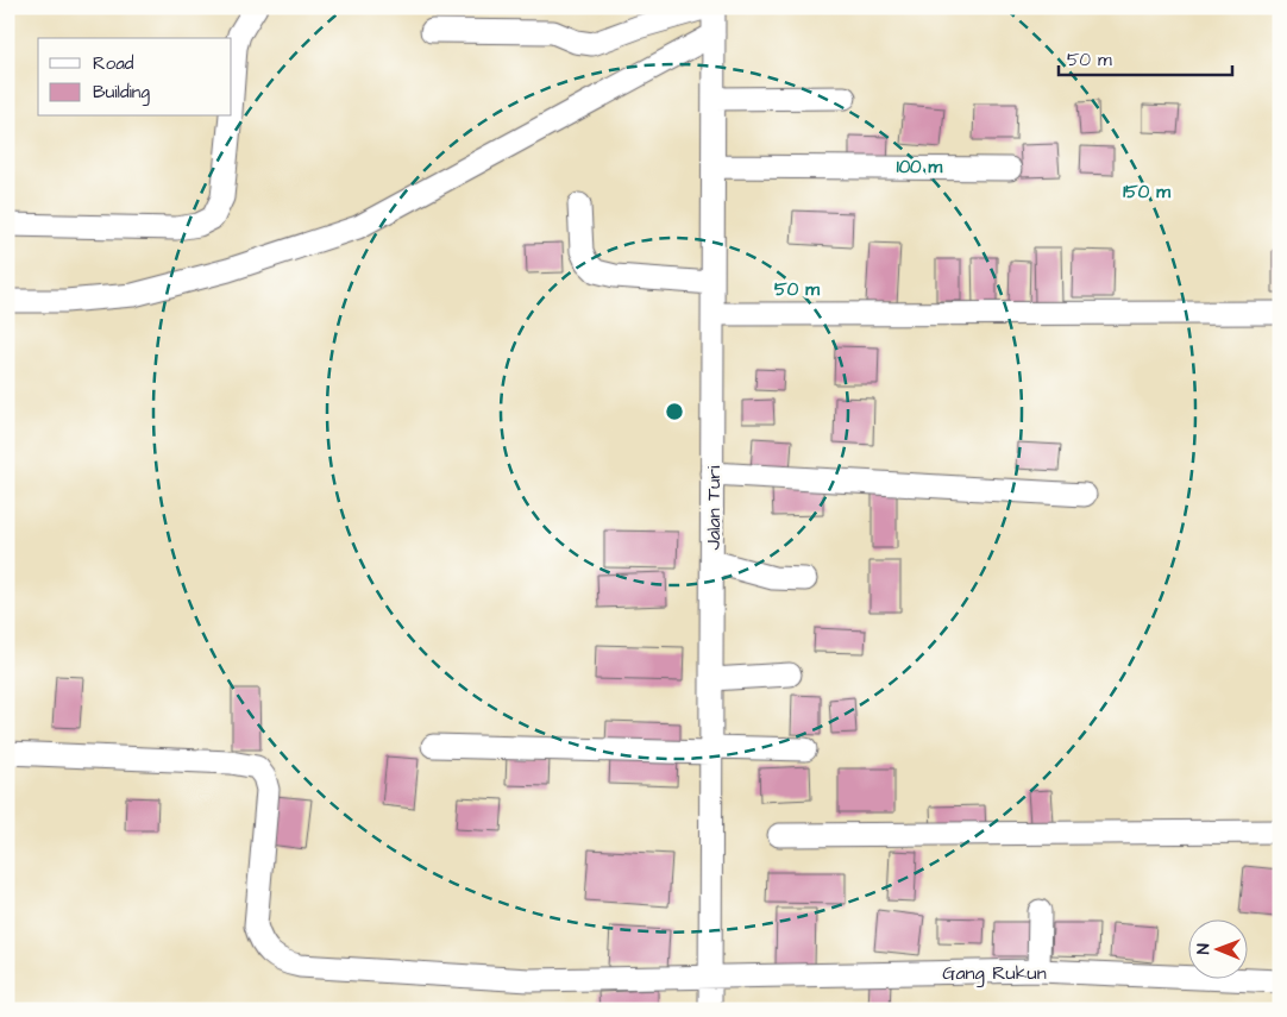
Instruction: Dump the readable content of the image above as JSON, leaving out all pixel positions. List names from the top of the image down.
{
  "streets": {
    "street": ["Jalan Turi", "Gang Rukun"]
  },
  "crossings": [
    ["Jalan Turi", "Gang Rukun"]
  ],
  "legend": ["Road", "Building"],
  "scale_bar": "50 m",
  "north": "left",
  "rings": ["100 m", "150 m", "50 m"]
}
